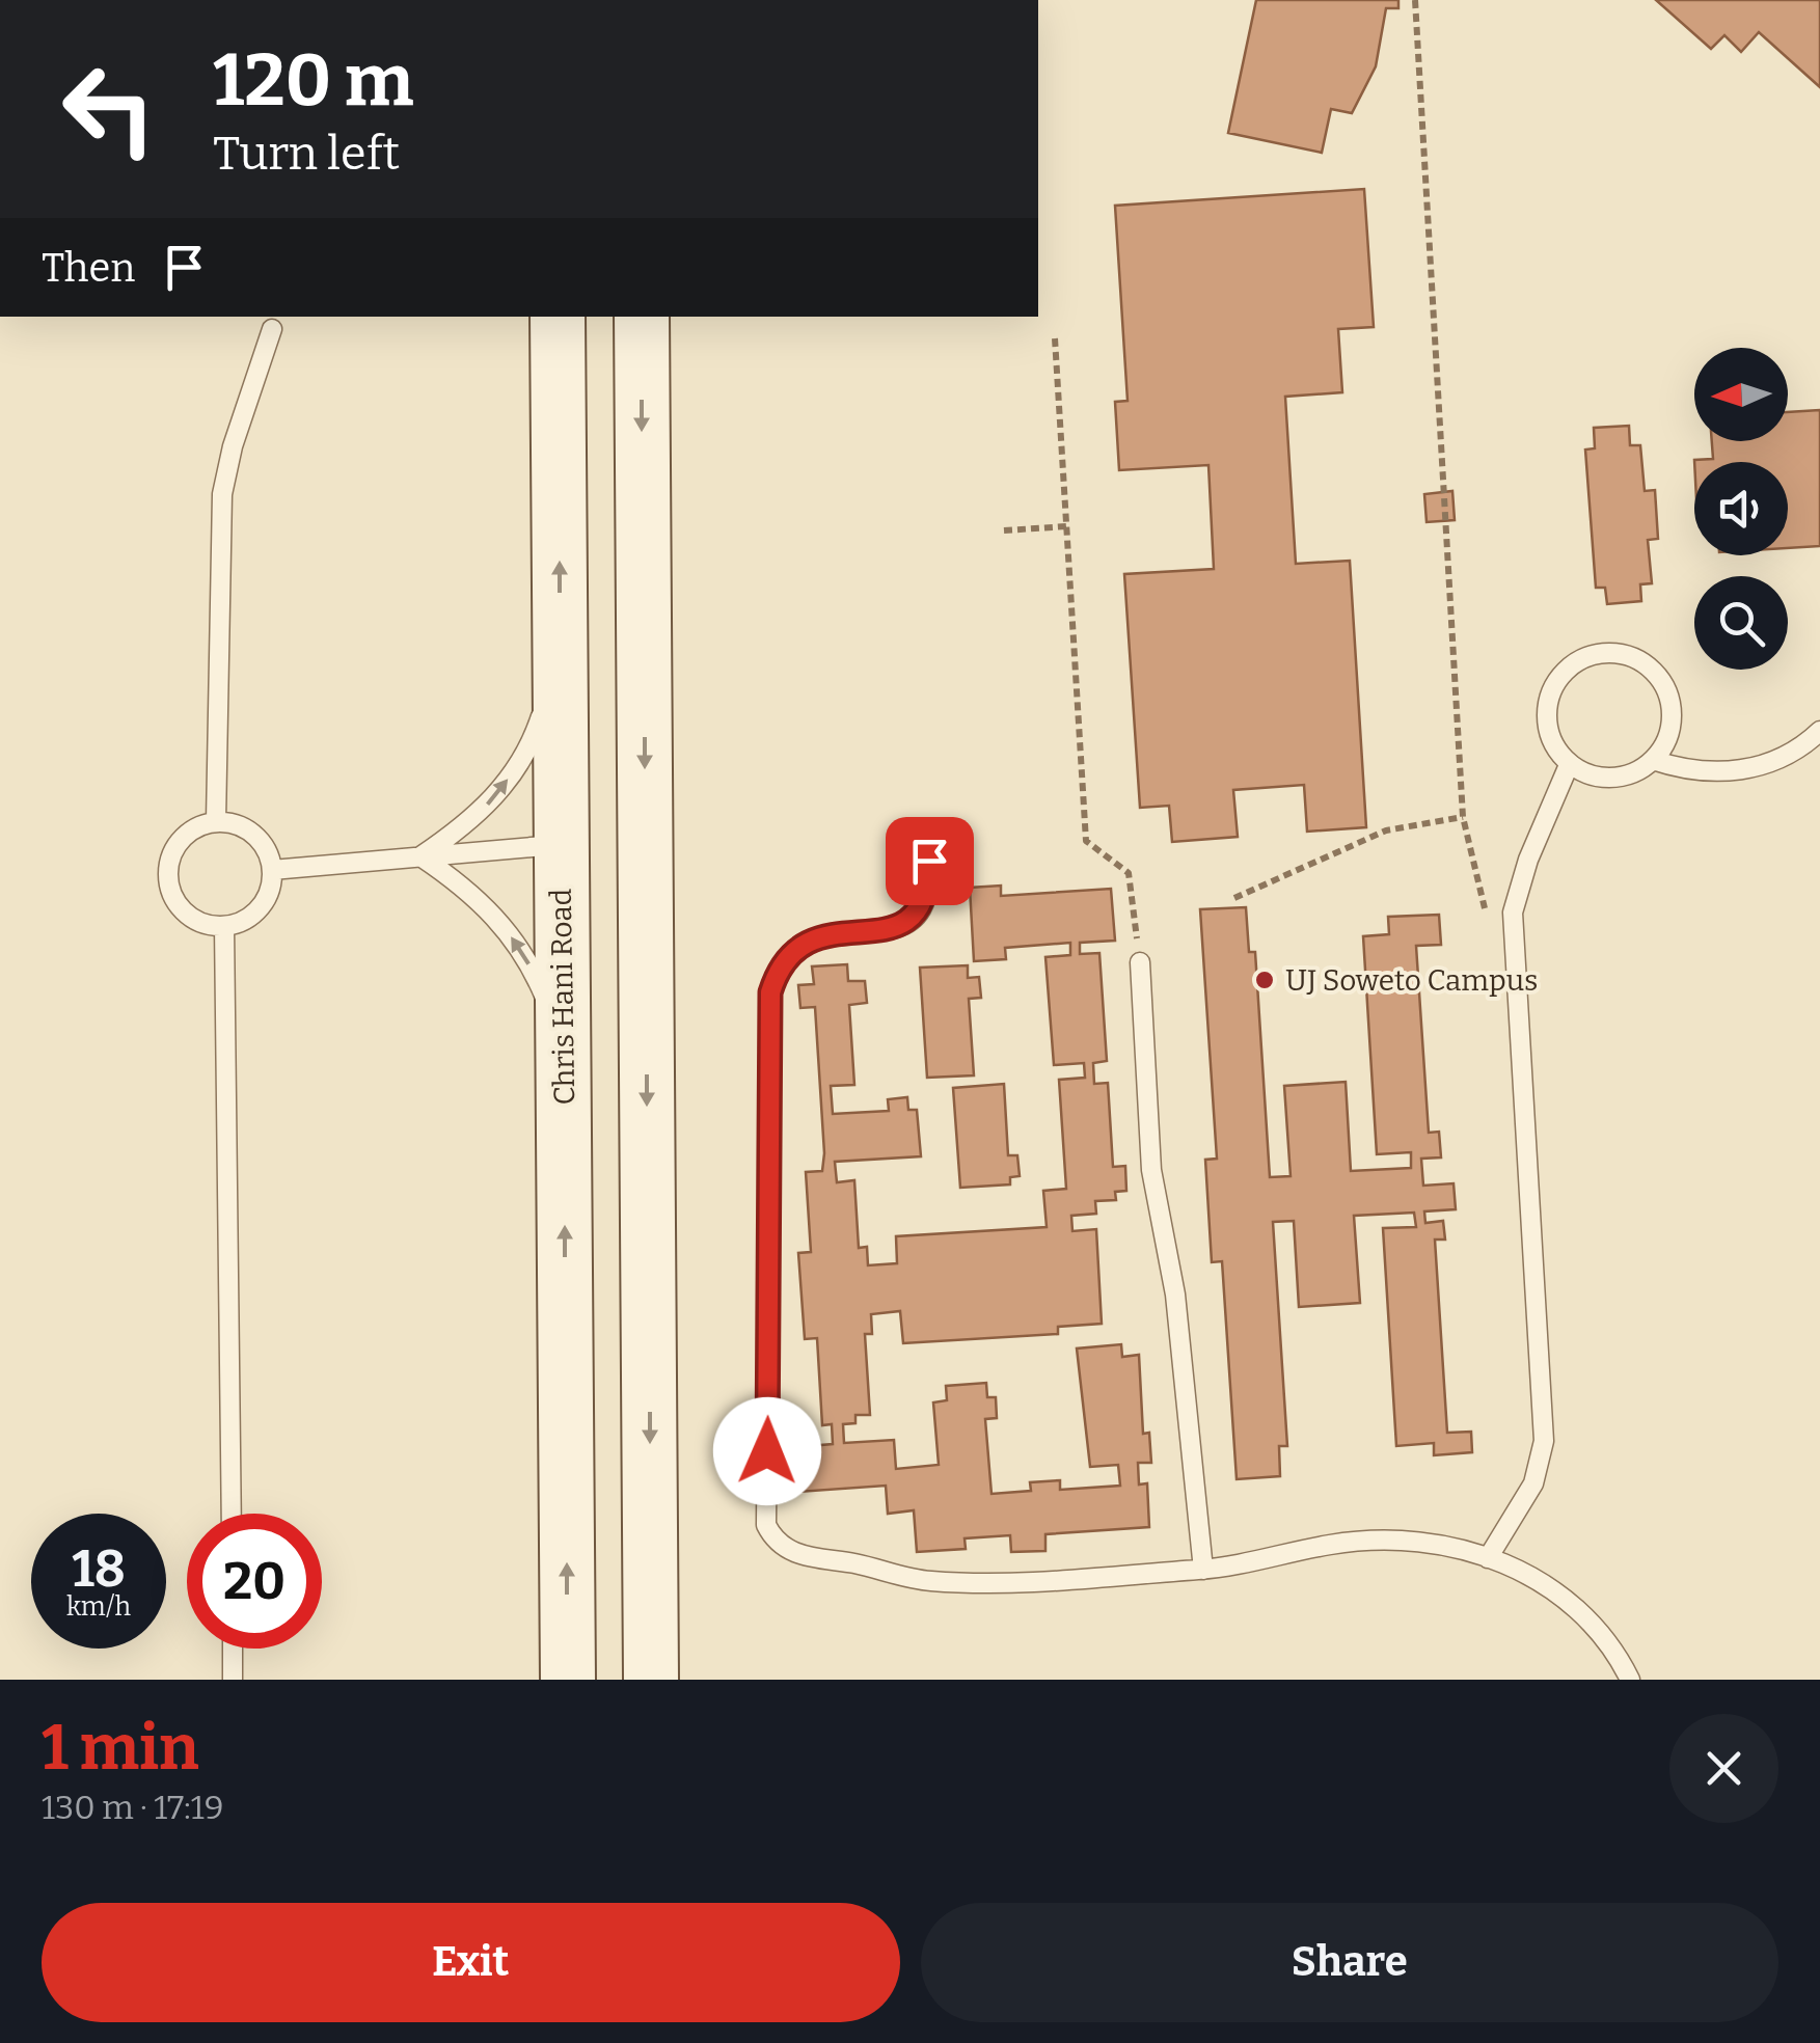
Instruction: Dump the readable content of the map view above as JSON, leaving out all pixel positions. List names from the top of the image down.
{
  "streets": {
    "main road": ["Chris Hani Road"]
  },
  "places": ["UJ Soweto Campus"],
  "north": "left",
  "page": {
    "turn": ["120 m", "Turn left"],
    "then": "Then",
    "speed": "18 km/h",
    "limit": "20",
    "heading": ["1 min", "130 m · 17:19"],
    "buttons": ["Exit", "Share"]
  }
}
